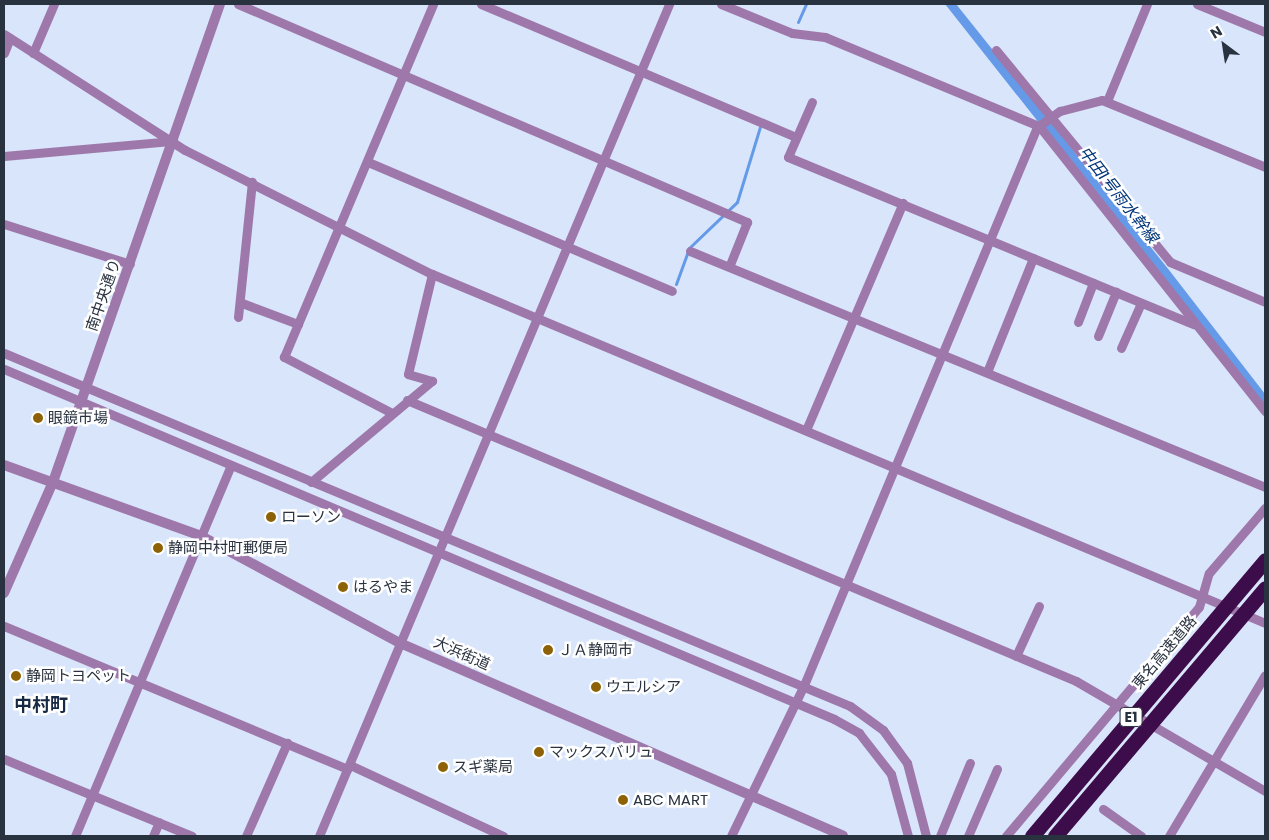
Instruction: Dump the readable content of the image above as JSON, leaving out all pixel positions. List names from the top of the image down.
{
  "streets": {
    "highway": ["東名高速道路", "E1"],
    "street": ["南中央通り", "大浜街道"]
  },
  "crossings": [
    ["南中央通り", "大浜街道"]
  ],
  "districts": ["中村町"],
  "water": ["中田1号雨水幹線"],
  "places": [
    "眼鏡市場",
    "ローソン",
    "静岡中村町郵便局",
    "はるやま",
    "ＪＡ静岡市",
    "静岡トヨペット",
    "ウエルシア",
    "マックスバリュ",
    "スギ薬局",
    "ABC MART"
  ],
  "north": "top left"
}
